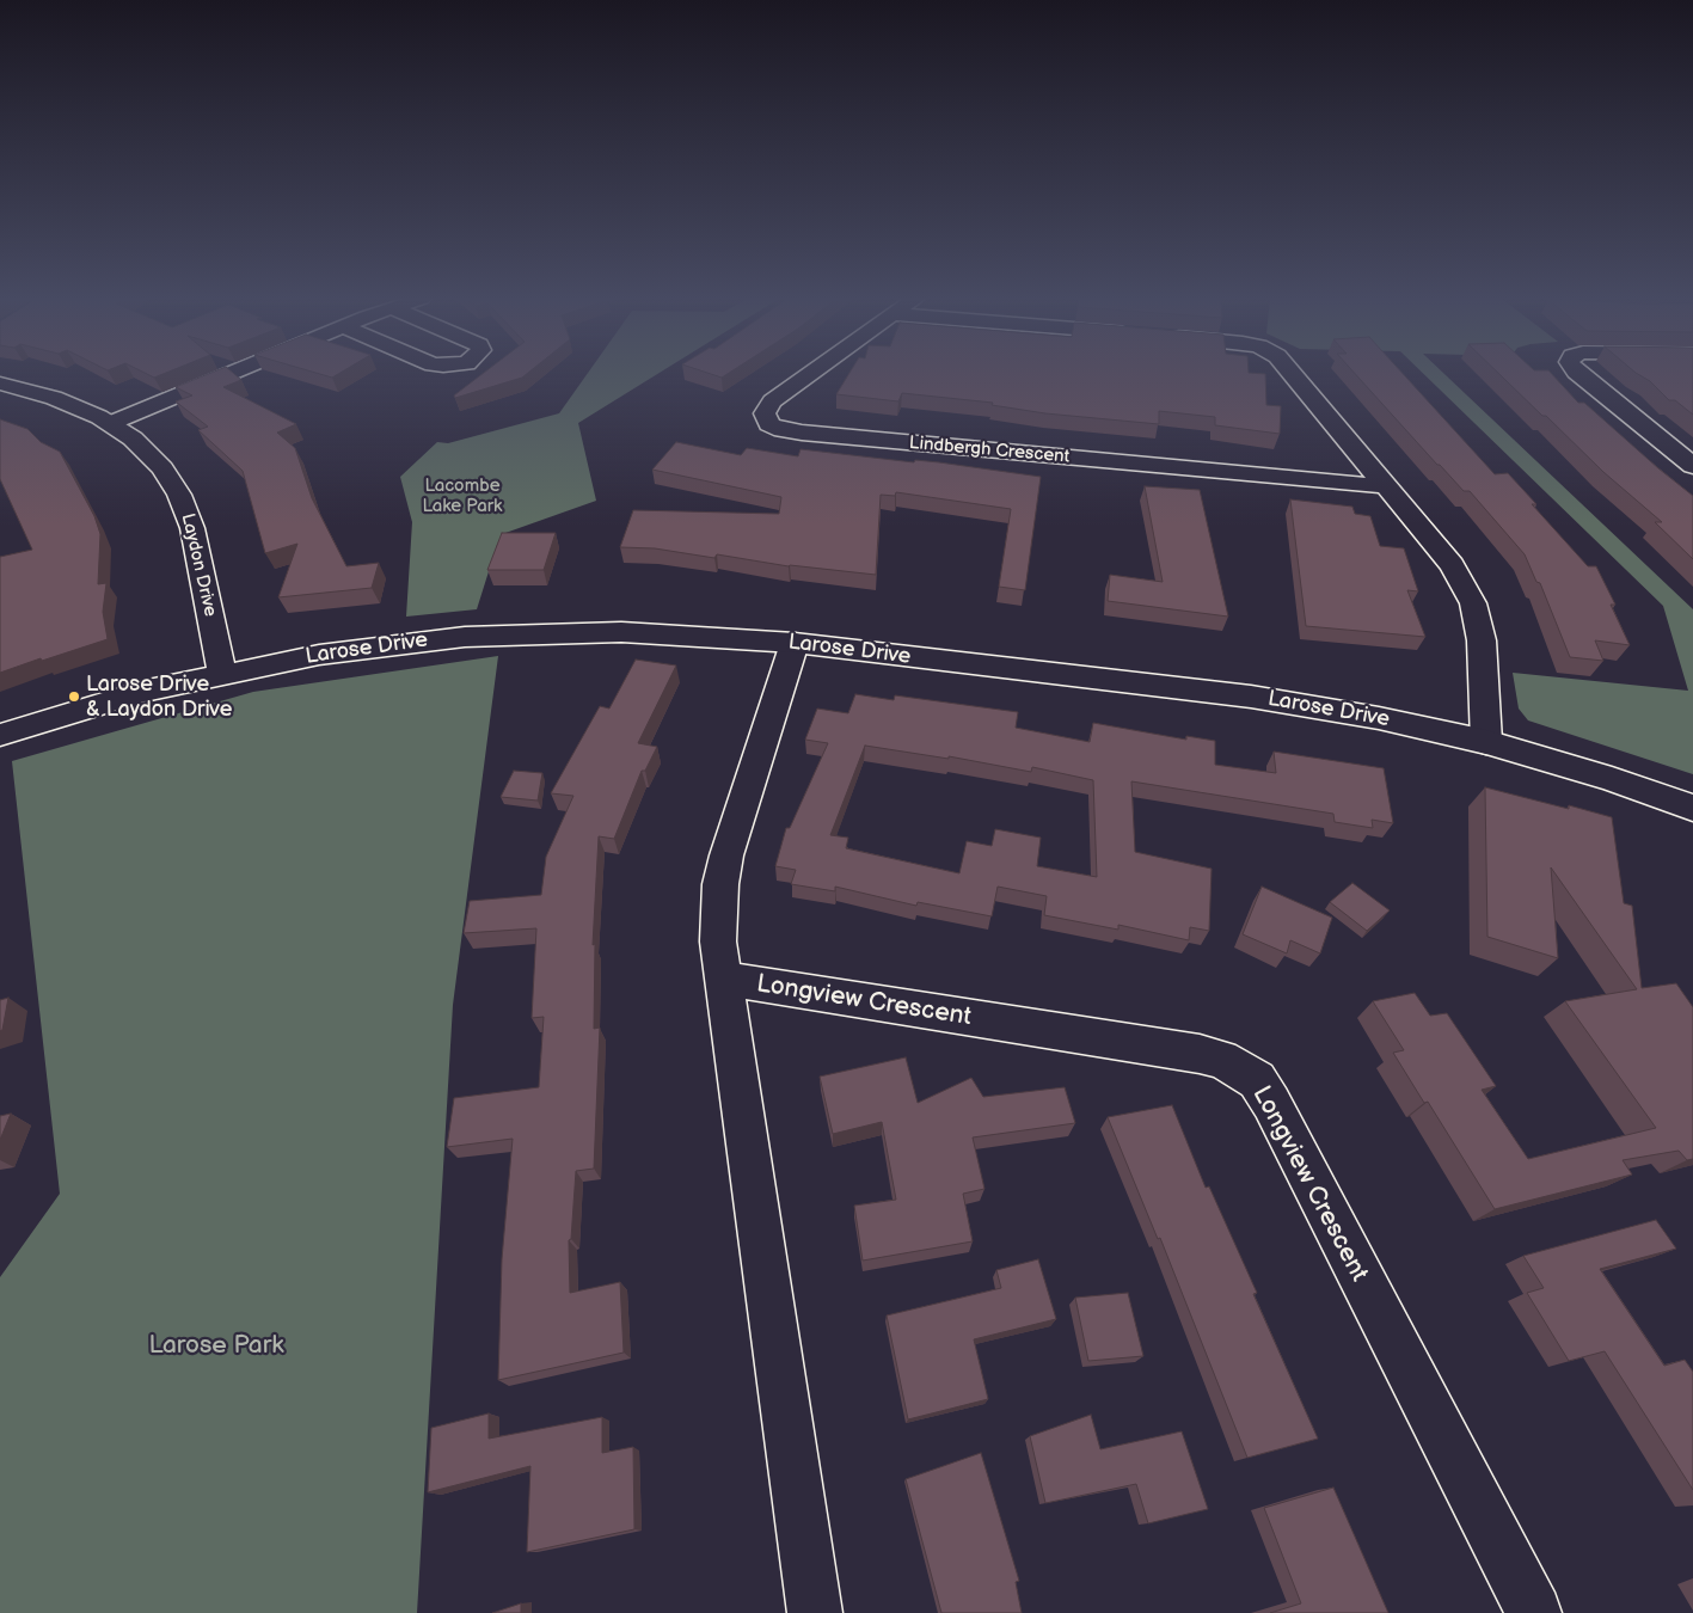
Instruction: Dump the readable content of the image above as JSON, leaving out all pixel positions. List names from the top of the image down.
{
  "streets": {
    "street": [
      "Lindbergh Crescent",
      "Laydon Drive",
      "Larose Drive",
      "Longview Crescent"
    ]
  },
  "crossings": [
    ["Laydon Drive", "Larose Drive"],
    ["Larose Drive", "Longview Crescent"]
  ],
  "parks": ["Lacombe Lake Park", "Larose Park"],
  "places": ["Larose Drive & Laydon Drive"]
}
